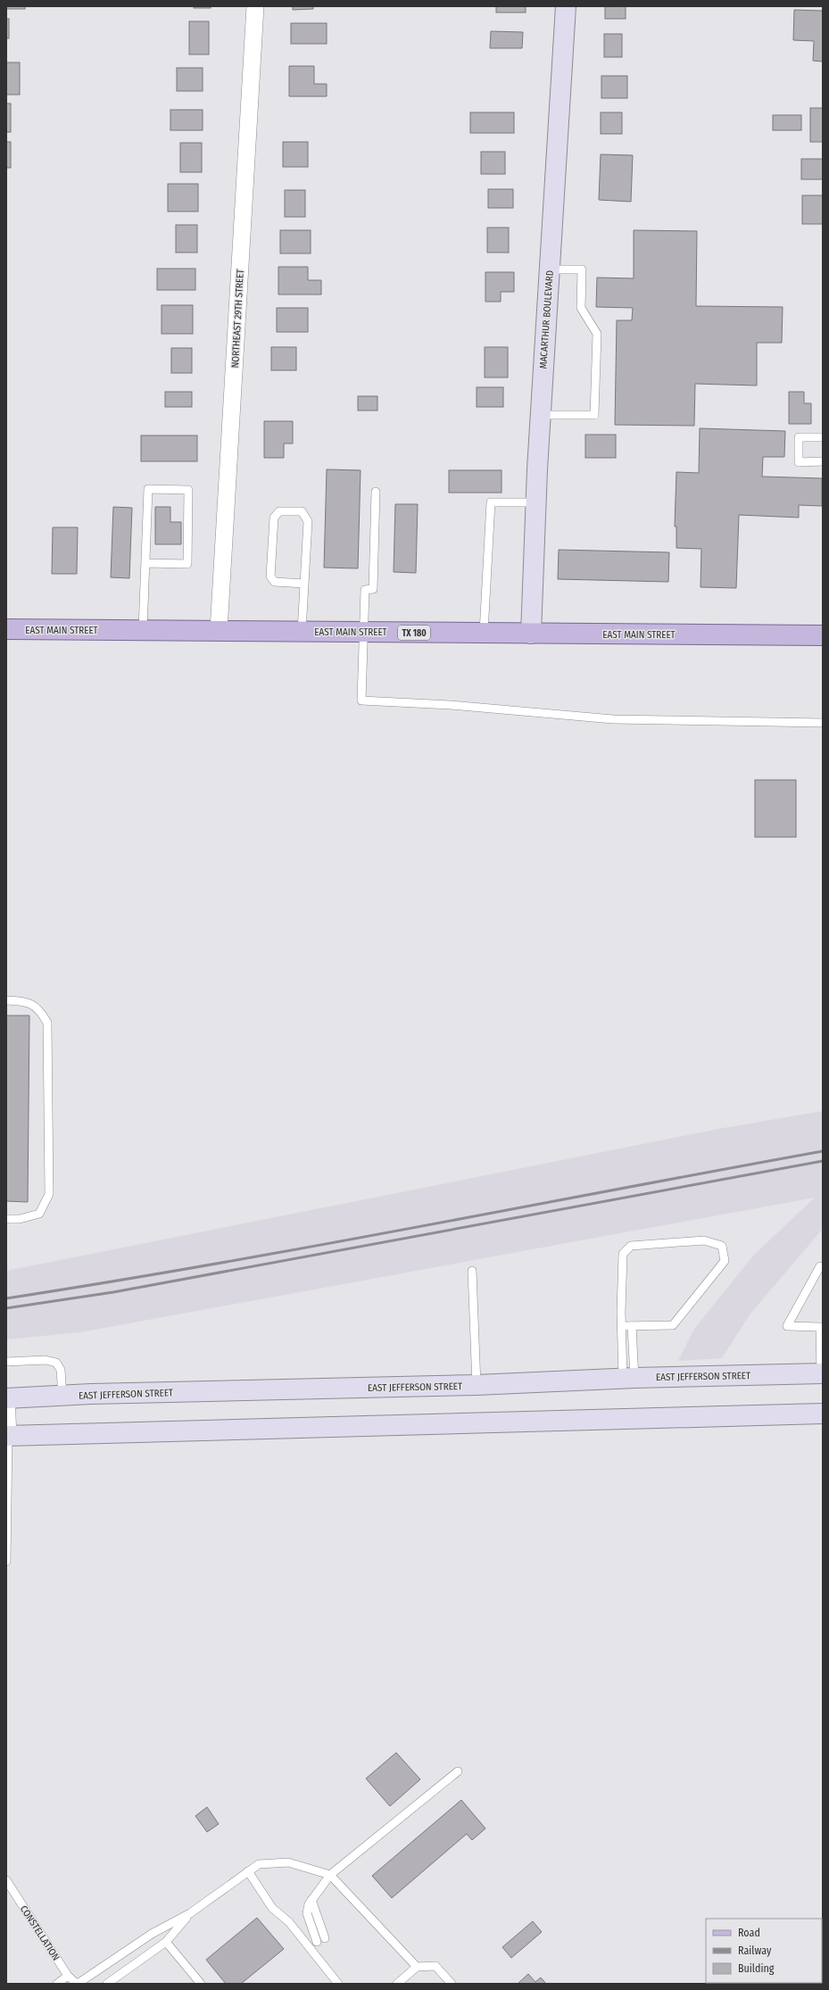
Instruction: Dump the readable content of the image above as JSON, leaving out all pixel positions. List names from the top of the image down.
{
  "streets": {
    "main road": [
      "MACARTHUR BOULEVARD",
      "EAST MAIN STREET",
      "TX 180",
      "EAST JEFFERSON STREET"
    ],
    "street": ["NORTHEAST 29TH STREET"],
    "lane": ["CONSTELLATION"]
  },
  "crossings": [
    ["NORTHEAST 29TH STREET", "EAST MAIN STREET"],
    ["MACARTHUR BOULEVARD", "EAST MAIN STREET"]
  ],
  "legend": ["Road", "Railway", "Building"]
}
